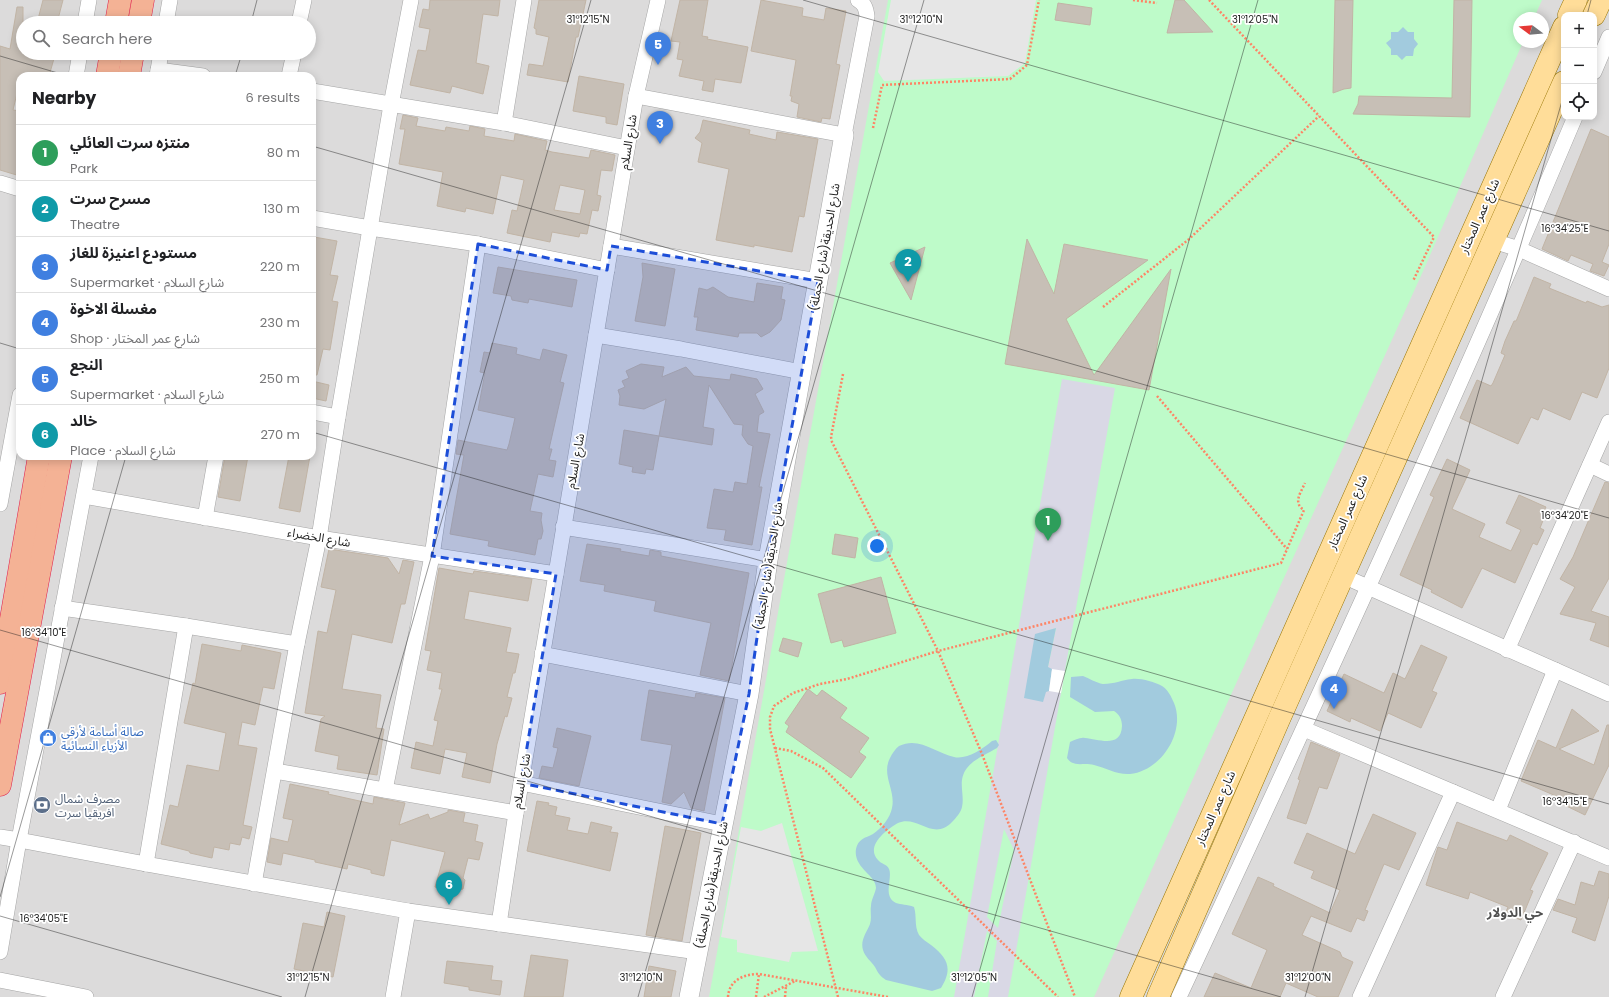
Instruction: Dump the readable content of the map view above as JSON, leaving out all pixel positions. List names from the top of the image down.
{
  "streets": {
    "main road": ["شارع عمر المختار"],
    "street": ["شارع السلام", "شارع الحديقة(شارع الجملة)", "شارع الخضراء"]
  },
  "crossings": [
    ["شارع السلام", "شارع الخضراء"]
  ],
  "districts": ["حي الدولار"],
  "places": {
    "shop": ["صالة أسامة لأرقى الأزياء النسائية"],
    "bank": ["مصرف شمال افريقيا سرت"]
  },
  "north": "left",
  "page": {
    "map_buttons": ["+", "−"],
    "search": "Search here",
    "pins": [
      "5",
      "3",
      "2",
      "1",
      "4",
      "6"
    ],
    "heading": ["Nearby", "6 results"],
    "list": [
      {
        "mark": "1",
        "name": "منتزه سرت العائلي",
        "note": "Park",
        "value": "80 m"
      },
      {
        "mark": "2",
        "name": "مسرح سرت",
        "note": "Theatre",
        "value": "130 m"
      },
      {
        "mark": "3",
        "name": "مستودع اعنيزة للغاز",
        "note": "Supermarket · شارع السلام",
        "value": "220 m"
      },
      {
        "mark": "4",
        "name": "مغسلة الاخوة",
        "note": "Shop · شارع عمر المختار",
        "value": "230 m"
      },
      {
        "mark": "5",
        "name": "النجع",
        "note": "Supermarket · شارع السلام",
        "value": "250 m"
      },
      {
        "mark": "6",
        "name": "خالد",
        "note": "Place · شارع السلام",
        "value": "270 m"
      }
    ]
  },
  "coordinates": [
    "31°12'15\"N",
    "31°12'10\"N",
    "31°12'05\"N",
    "16°34'25\"E",
    "16°34'20\"E",
    "16°34'10\"E",
    "16°34'15\"E",
    "16°34'05\"E",
    "31°12'00\"N"
  ]
}
